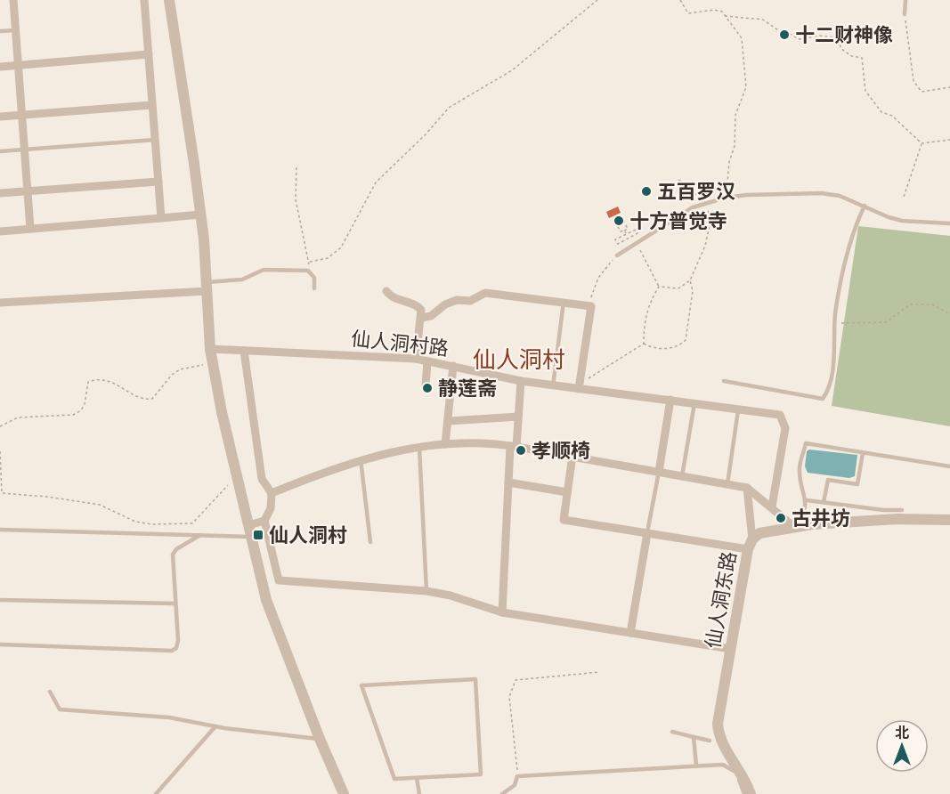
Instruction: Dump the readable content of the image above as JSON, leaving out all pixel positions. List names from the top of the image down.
{
  "streets": {
    "street": ["仙人洞村路", "仙人洞东路"]
  },
  "districts": ["仙人洞村"],
  "places": {
    "other": [
      "十二财神像",
      "五百罗汉",
      "十方普觉寺",
      "静莲斋",
      "孝顺椅",
      "古井坊"
    ],
    "transit": ["仙人洞村"]
  },
  "north": "top"
}
